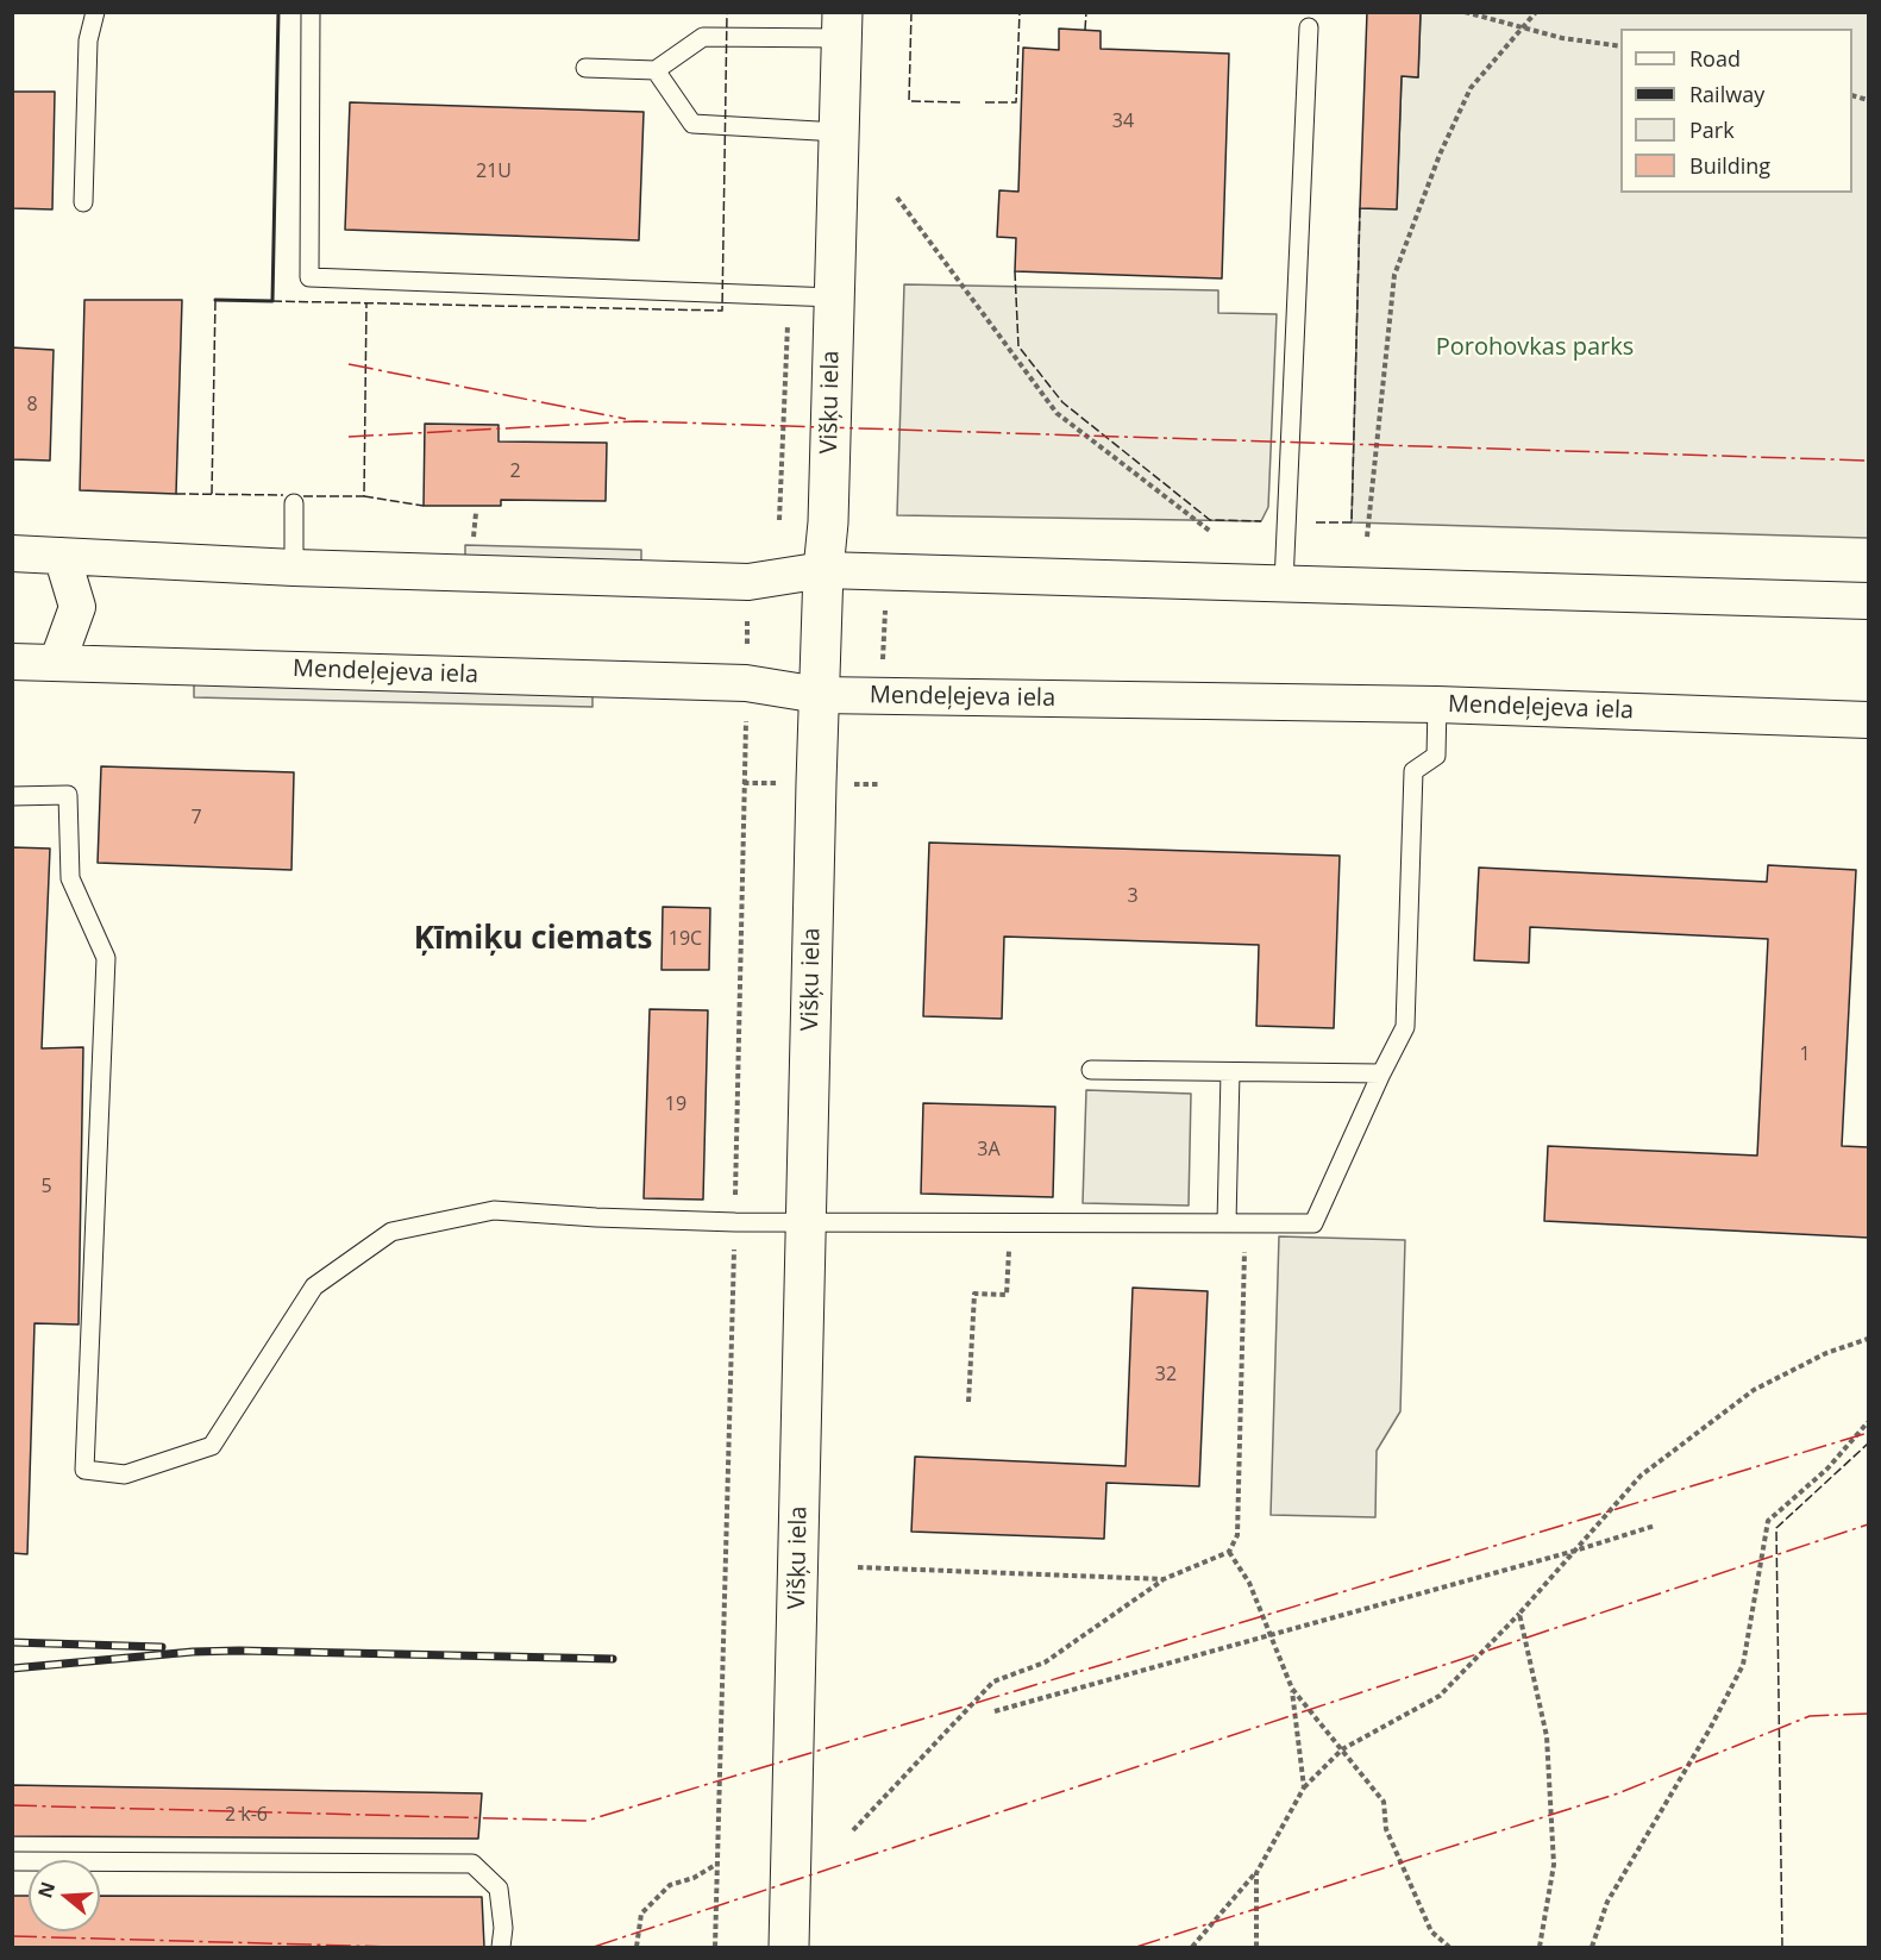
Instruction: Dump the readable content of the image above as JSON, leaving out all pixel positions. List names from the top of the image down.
{
  "streets": {
    "street": ["Višķu iela", "Mendeļejeva iela"]
  },
  "crossings": [
    ["Višķu iela", "Mendeļejeva iela"]
  ],
  "districts": ["Ķīmiķu ciemats"],
  "parks": ["Porohovkas parks"],
  "house_numbers": [
    "34",
    "21U",
    "8",
    "2",
    "7",
    "3",
    "19C",
    "1",
    "19",
    "3A",
    "5",
    "32",
    "2 k-6"
  ],
  "legend": [
    "Road",
    "Railway",
    "Park",
    "Building"
  ],
  "north": "left"
}
